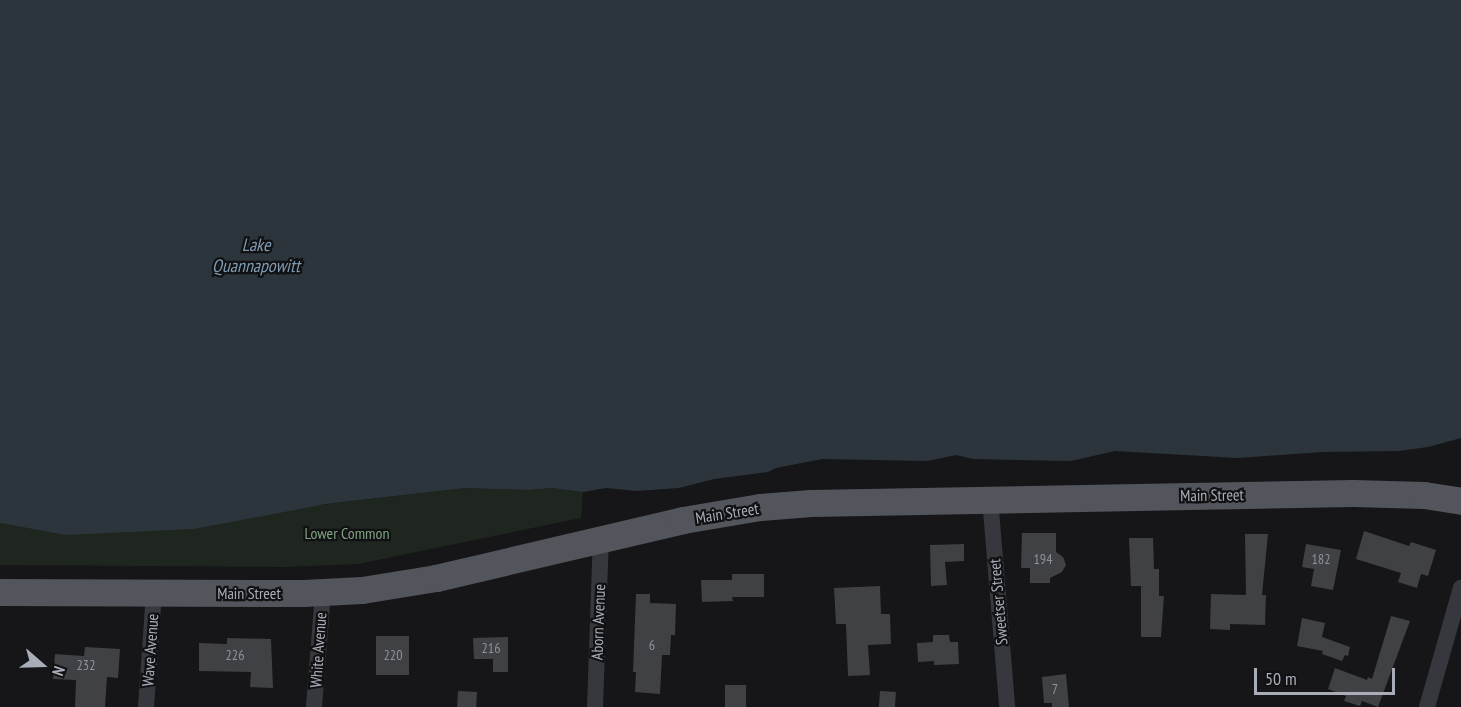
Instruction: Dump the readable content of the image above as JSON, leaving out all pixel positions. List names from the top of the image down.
{
  "streets": {
    "main road": ["Main Street"],
    "street": [
      "Sweetser Street",
      "Aborn Avenue",
      "Wave Avenue",
      "White Avenue"
    ]
  },
  "crossings": [
    ["Main Street", "Sweetser Street"],
    ["Main Street", "Aborn Avenue"],
    ["Main Street", "Wave Avenue"],
    ["Main Street", "White Avenue"]
  ],
  "water": ["Lake Quannapowitt"],
  "parks": ["Lower Common"],
  "house_numbers": [
    "194",
    "182",
    "6",
    "216",
    "226",
    "220",
    "232",
    "7"
  ],
  "scale_bar": "50 m",
  "north": "right"
}
